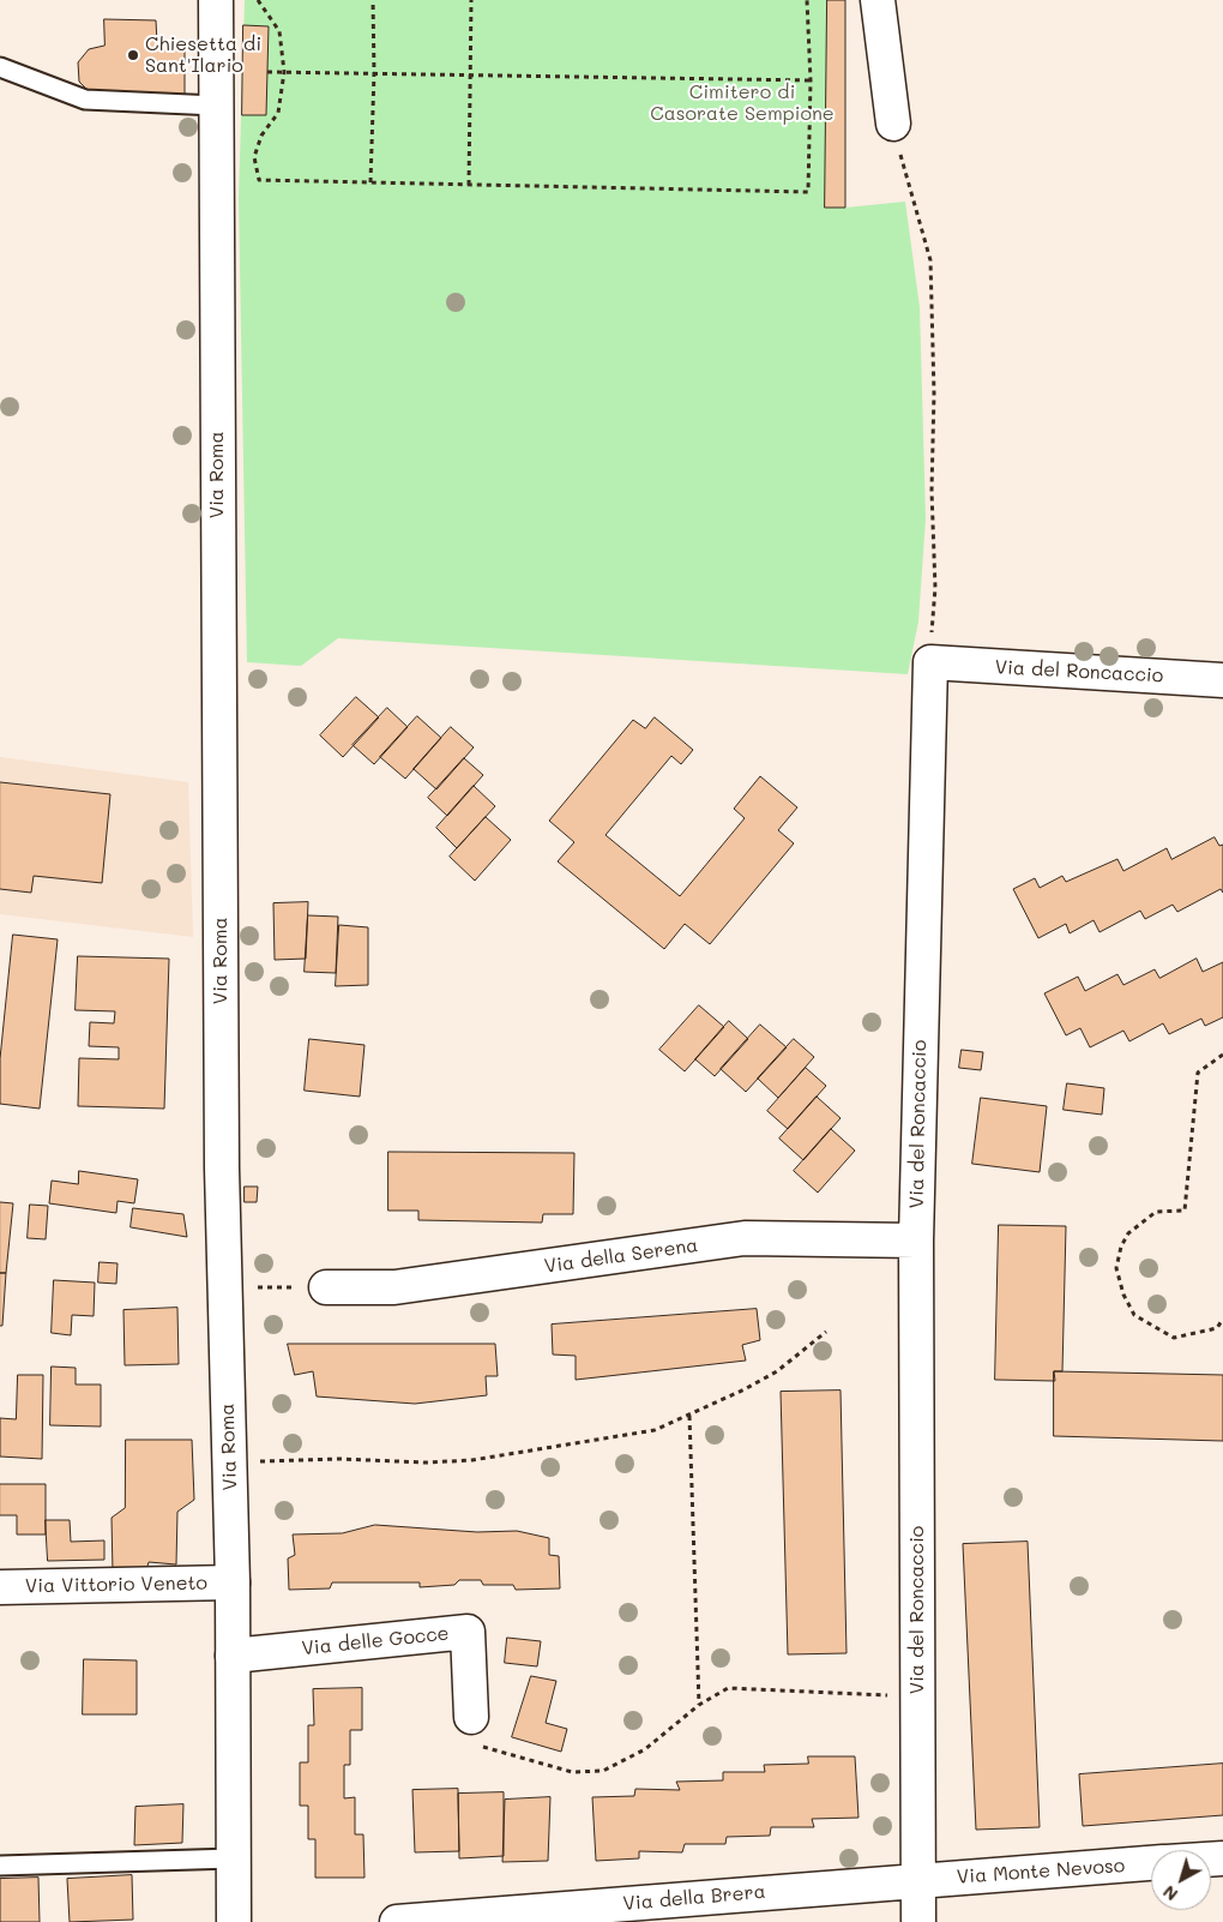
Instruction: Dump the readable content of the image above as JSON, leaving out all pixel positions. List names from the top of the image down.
{
  "streets": {
    "street": [
      "Via Roma",
      "Via del Roncaccio",
      "Via della Serena",
      "Via Vittorio Veneto",
      "Via delle Gocce",
      "Via Monte Nevoso",
      "Via della Brera"
    ]
  },
  "crossings": [
    ["Via Roma", "Via Vittorio Veneto"],
    ["Via Roma", "Via delle Gocce"],
    ["Via del Roncaccio", "Via della Serena"],
    ["Via del Roncaccio", "Via Monte Nevoso"],
    ["Via del Roncaccio", "Via della Brera"],
    ["Via Monte Nevoso", "Via della Brera"]
  ],
  "parks": ["Cimitero di Casorate Sempione"],
  "places": ["Chiesetta di Sant'Ilario"],
  "north": "bottom left"
}
